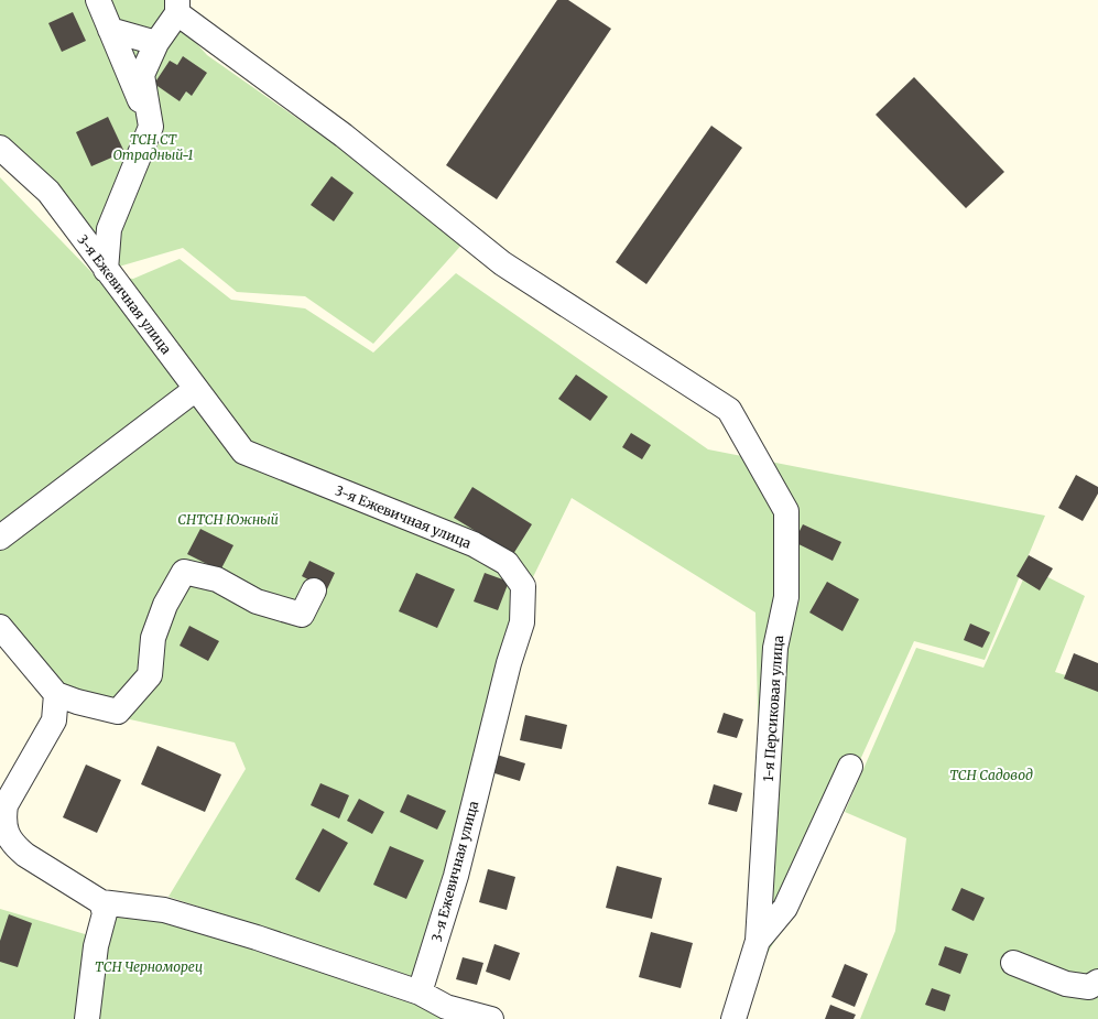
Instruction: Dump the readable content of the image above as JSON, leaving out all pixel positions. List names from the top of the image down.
{
  "streets": {
    "street": ["3-я Ежевичная улица", "1-я Персиковая улица"]
  },
  "parks": [
    "ТСН СТ Отрадный-1",
    "СНТСН Южный",
    "ТСН Садовод",
    "ТСН Черноморец"
  ]
}
